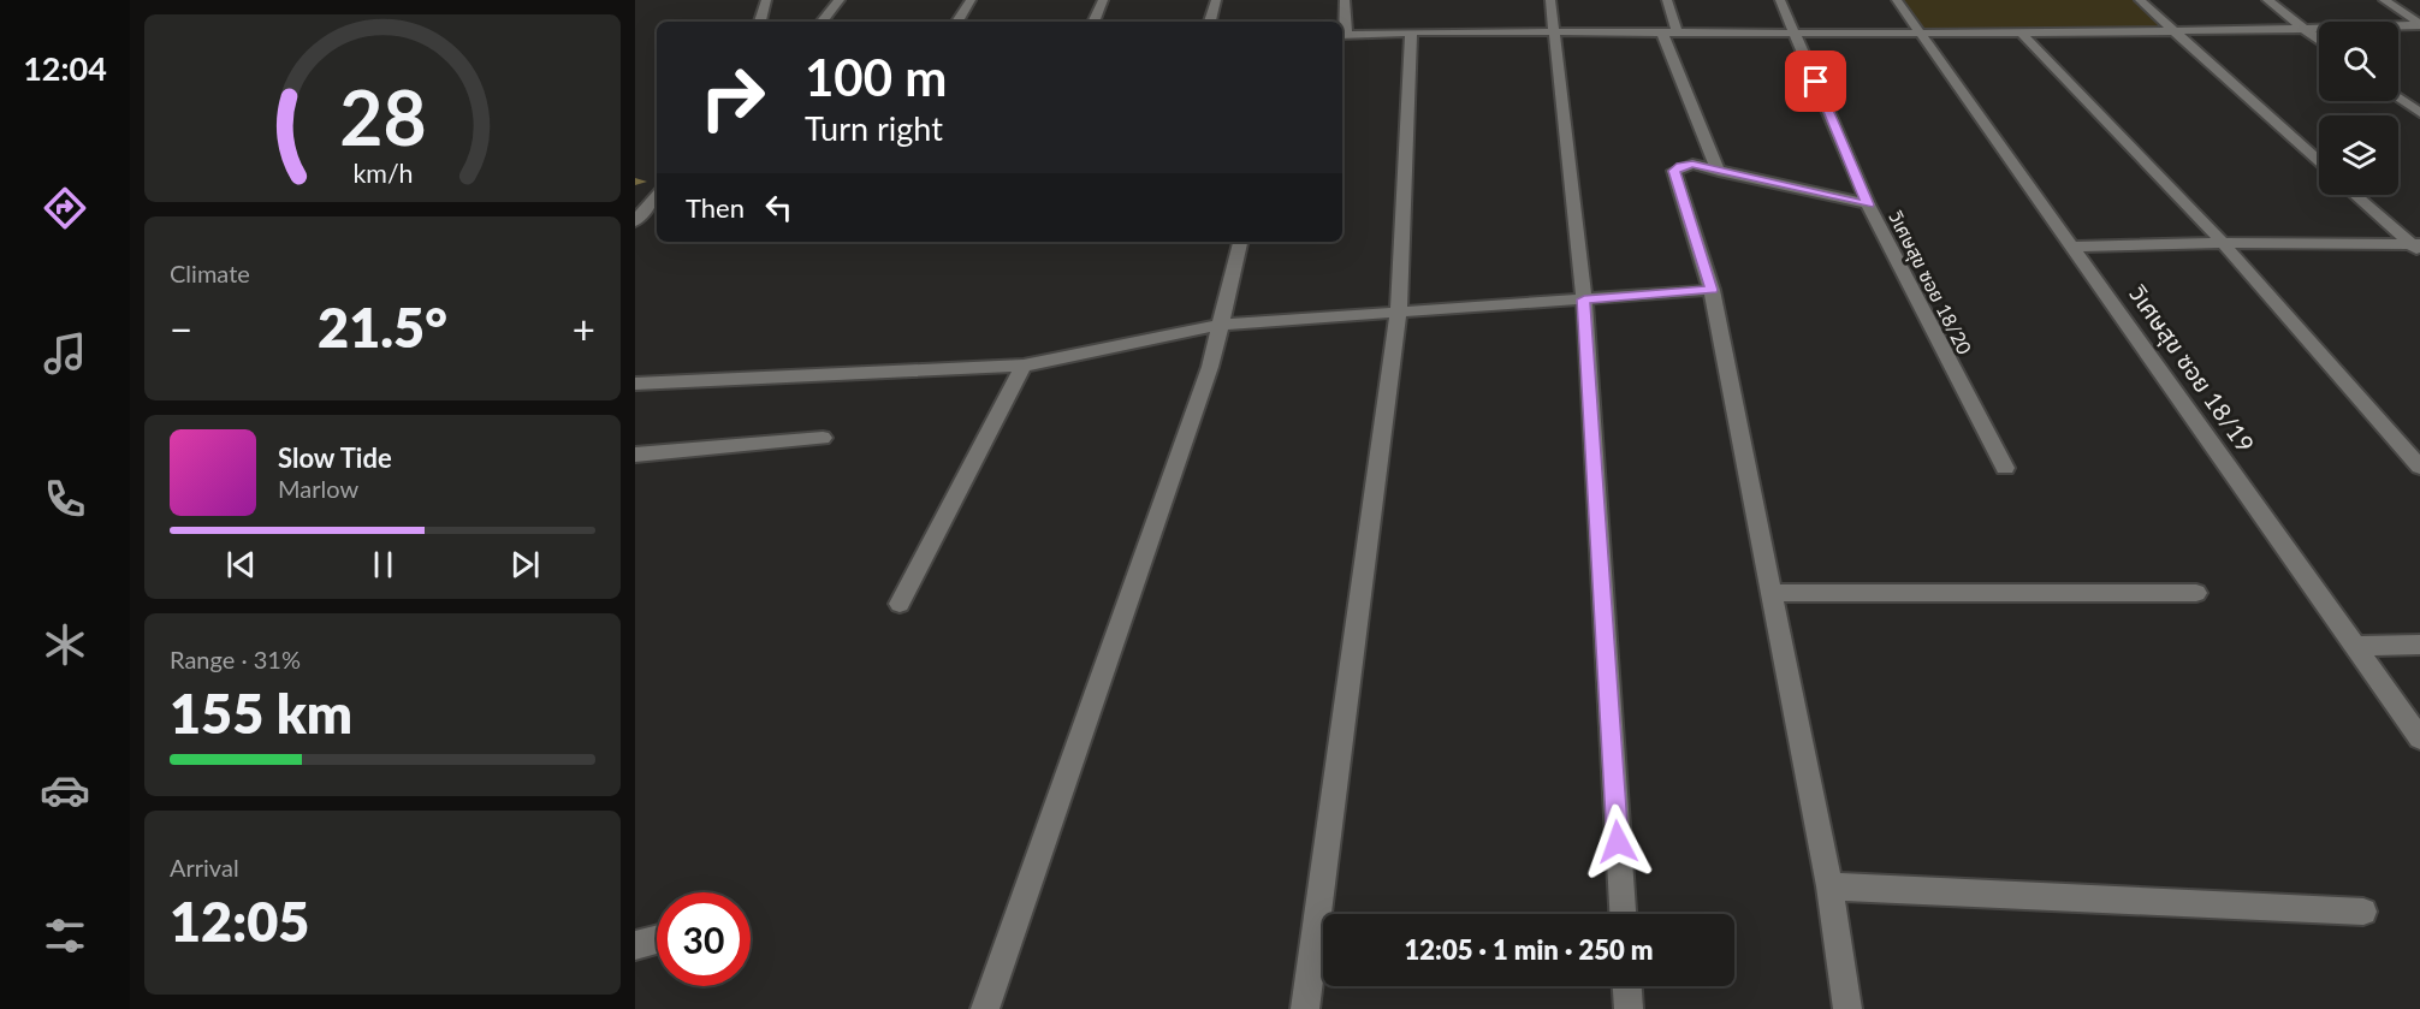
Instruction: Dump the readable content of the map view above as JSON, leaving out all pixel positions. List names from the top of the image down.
{
  "streets": {
    "street": ["วิเศษสุข ซอย 18/20", "วิเศษสุข ซอย 18/19"]
  },
  "page": {
    "tabs": "12:04",
    "turn": ["100 m", "Turn right"],
    "then": "Then",
    "tile": [
      "Climate",
      ["Range · 31%", "155 km"],
      ["Arrival", "12:05"]
    ],
    "heat": ["−", "21.5°", "+"],
    "song": ["Slow Tide", "Marlow"],
    "limit": "30",
    "trip": "12:05 · 1 min · 250 m",
    "gauge": ["28", "km/h"]
  }
}
